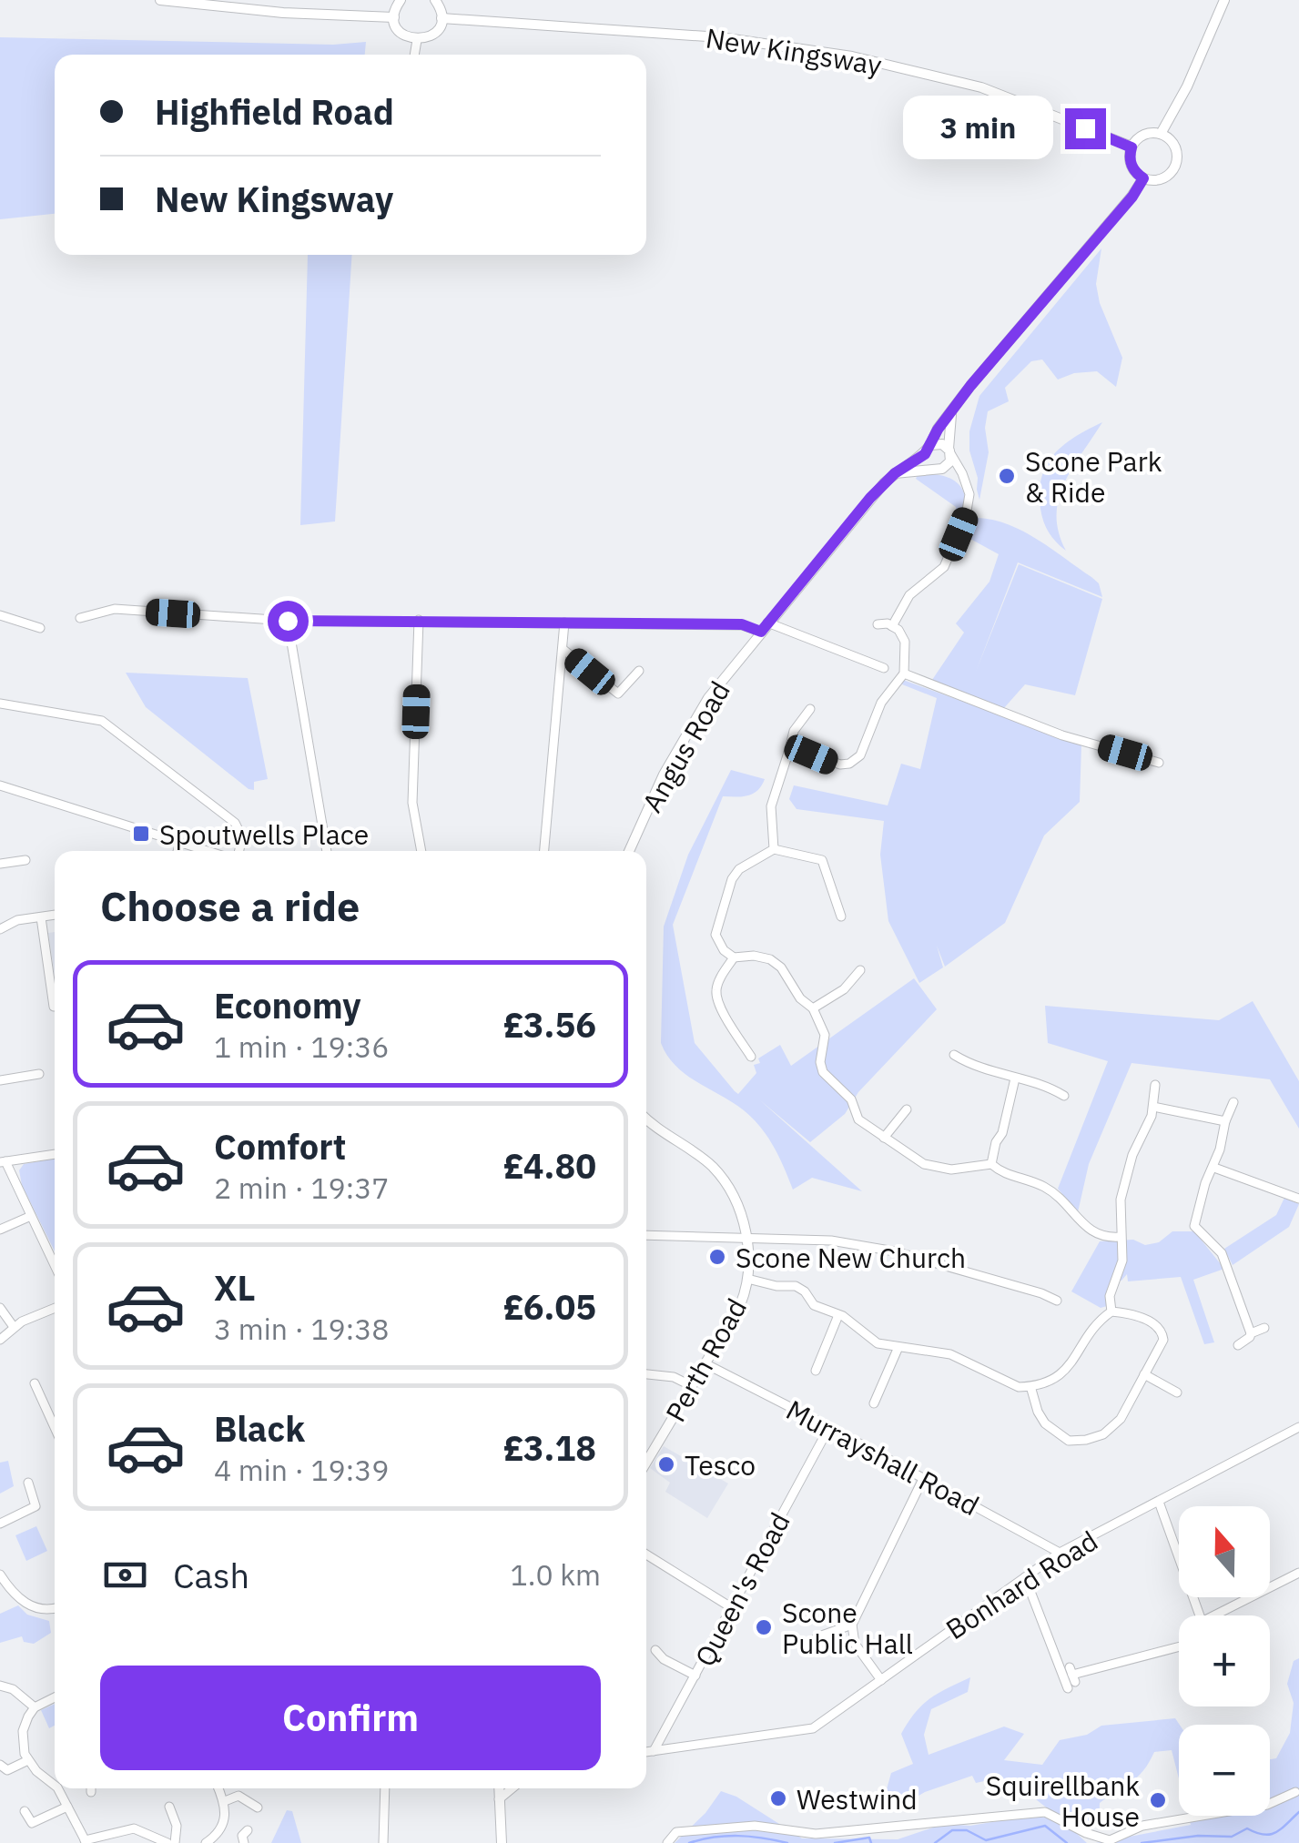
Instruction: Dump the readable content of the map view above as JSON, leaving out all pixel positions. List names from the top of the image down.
{
  "streets": {
    "main road": ["New Kingsway", "Angus Road", "Perth Road"],
    "street": ["Murrayshall Road", "Bonhard Road", "Queen's Road"]
  },
  "crossings": [
    ["Perth Road", "Murrayshall Road"],
    ["Murrayshall Road", "Bonhard Road"],
    ["Murrayshall Road", "Queen's Road"],
    ["Bonhard Road", "Queen's Road"]
  ],
  "places": {
    "other": [
      "Scone Park & Ride",
      "Scone New Church",
      "Tesco",
      "Scone Public Hall",
      "Westwind",
      "Squirellbank House"
    ],
    "transit": ["Spoutwells Place"]
  },
  "north": "top",
  "page": {
    "banner": ["Highfield Road", "New Kingsway"],
    "bubble": "3 min",
    "heading": "Choose a ride",
    "list": [
      {
        "name": "Economy",
        "note": "1 min · 19:36",
        "value": "£3.56"
      },
      {
        "name": "Comfort",
        "note": "2 min · 19:37",
        "value": "£4.80"
      },
      {
        "name": "XL",
        "note": "3 min · 19:38",
        "value": "£6.05"
      },
      {
        "name": "Black",
        "note": "4 min · 19:39",
        "value": "£3.18"
      }
    ],
    "map_buttons": ["+", "−"],
    "pay": ["Cash", "1.0 km"],
    "buttons": "Confirm"
  }
}
